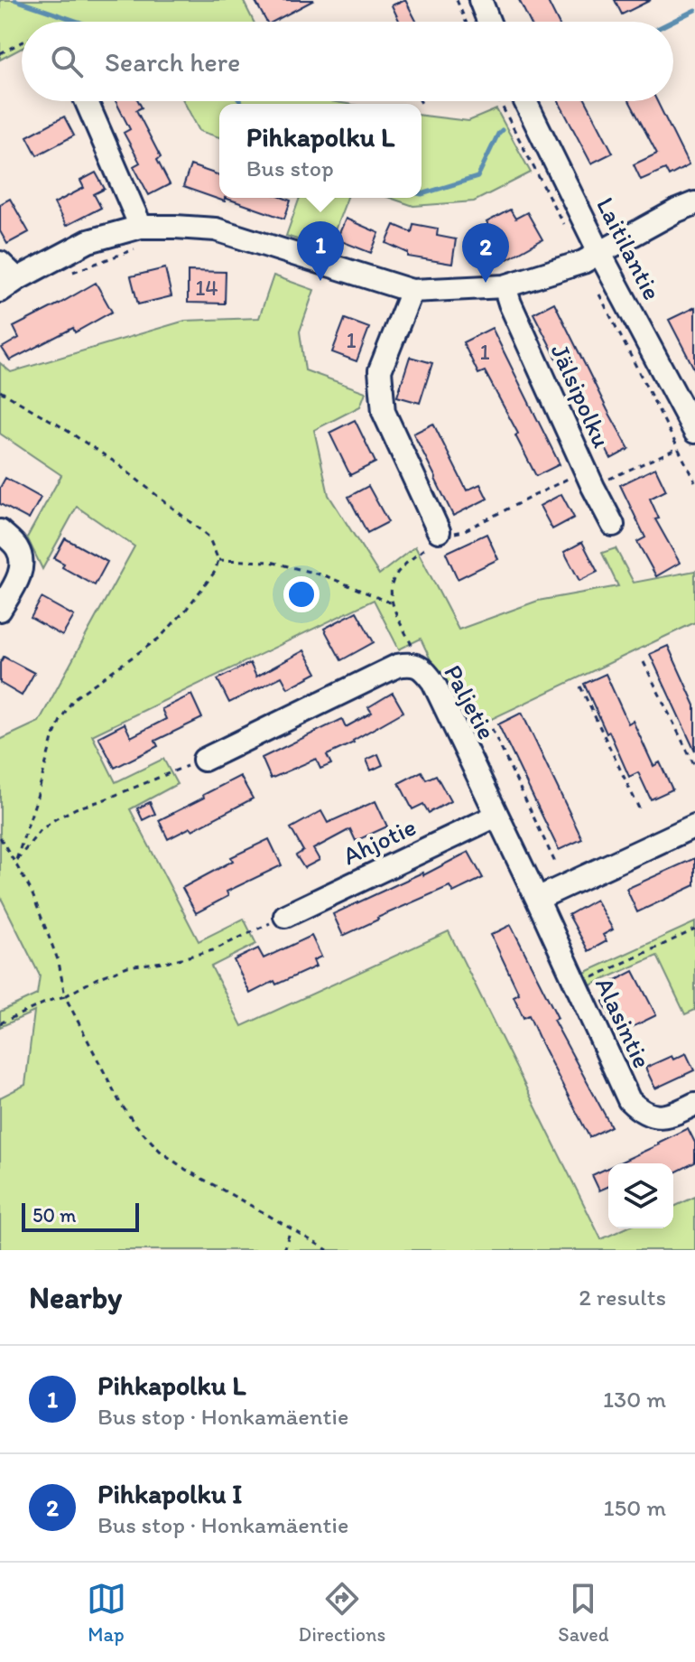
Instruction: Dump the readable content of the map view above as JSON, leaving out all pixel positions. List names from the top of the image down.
{
  "streets": {
    "street": [
      "Laitilantie",
      "Jälsipolku",
      "Paljetie",
      "Ahjotie",
      "Alasintie"
    ]
  },
  "crossings": [
    ["Paljetie", "Ahjotie"],
    ["Paljetie", "Alasintie"]
  ],
  "house_numbers": ["14", "1", "1"],
  "scale_bar": "50 m",
  "page": {
    "search": "Search here",
    "popup": ["Pihkapolku L", "Bus stop"],
    "pins": ["1", "2"],
    "scale": "50 m",
    "heading": ["Nearby", "2 results"],
    "list": [
      {
        "mark": "1",
        "name": "Pihkapolku L",
        "note": "Bus stop · Honkamäentie",
        "value": "130 m"
      },
      {
        "mark": "2",
        "name": "Pihkapolku I",
        "note": "Bus stop · Honkamäentie",
        "value": "150 m"
      }
    ],
    "nav": ["Map", "Directions", "Saved"]
  }
}
